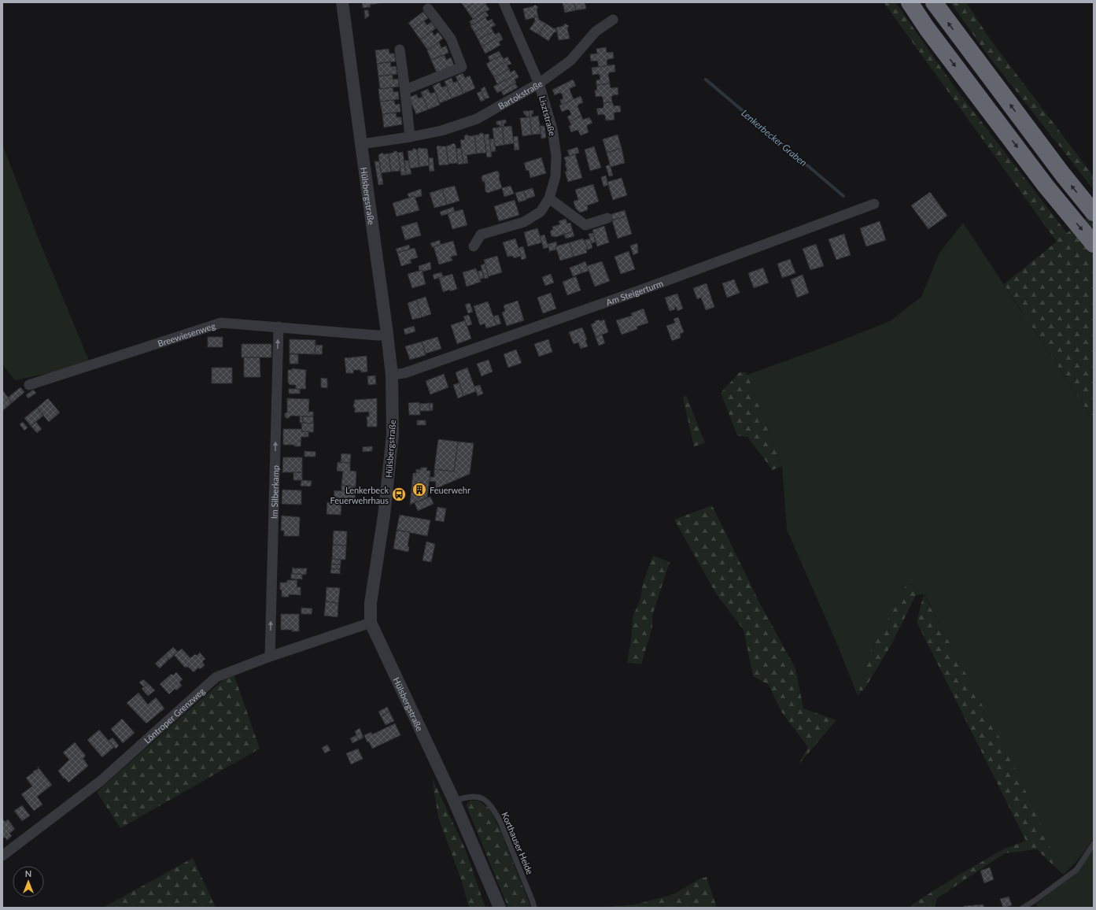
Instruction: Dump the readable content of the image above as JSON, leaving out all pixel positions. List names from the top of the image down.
{
  "streets": {
    "street": [
      "Bartokstraße",
      "Lisztstraße",
      "Hülsbergstraße",
      "Am Steigerturm",
      "Breewiesenweg",
      "Im Silberkamp",
      "Löntroper Grenzweg"
    ],
    "lane": ["Korthauser Heide"]
  },
  "crossings": [
    ["Bartokstraße", "Lisztstraße"],
    ["Bartokstraße", "Hülsbergstraße"],
    ["Hülsbergstraße", "Am Steigerturm"],
    ["Hülsbergstraße", "Breewiesenweg"],
    ["Hülsbergstraße", "Löntroper Grenzweg"],
    ["Hülsbergstraße", "Korthauser Heide"],
    ["Breewiesenweg", "Im Silberkamp"],
    ["Im Silberkamp", "Löntroper Grenzweg"]
  ],
  "one_way": ["Im Silberkamp"],
  "water": ["Lenkerbecker Graben"],
  "places": {
    "building": ["Feuerwehr"],
    "bus stop": ["Lenkerbeck Feuerwehrhaus"]
  },
  "north": "top"
}
